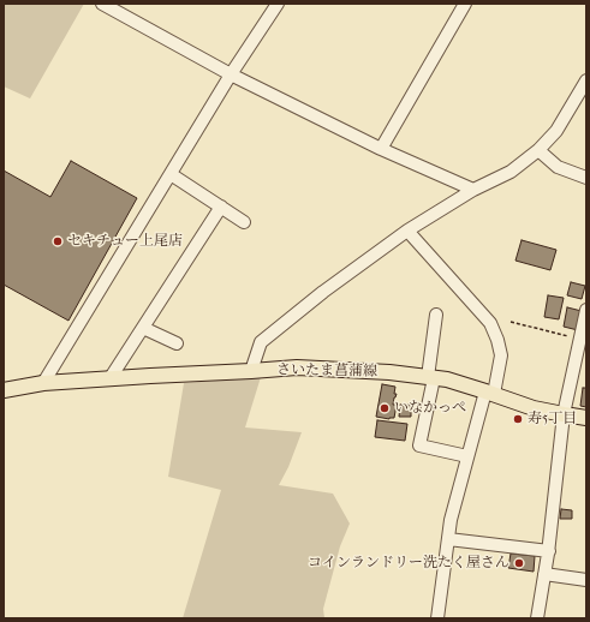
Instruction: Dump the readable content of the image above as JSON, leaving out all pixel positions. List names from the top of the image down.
{
  "streets": {
    "main road": ["さいたま菖蒲線"]
  },
  "places": [
    "セキチュー上尾店",
    "いなかっぺ",
    "寿5丁目",
    "コインランドリー洗たく屋さん"
  ]
}
